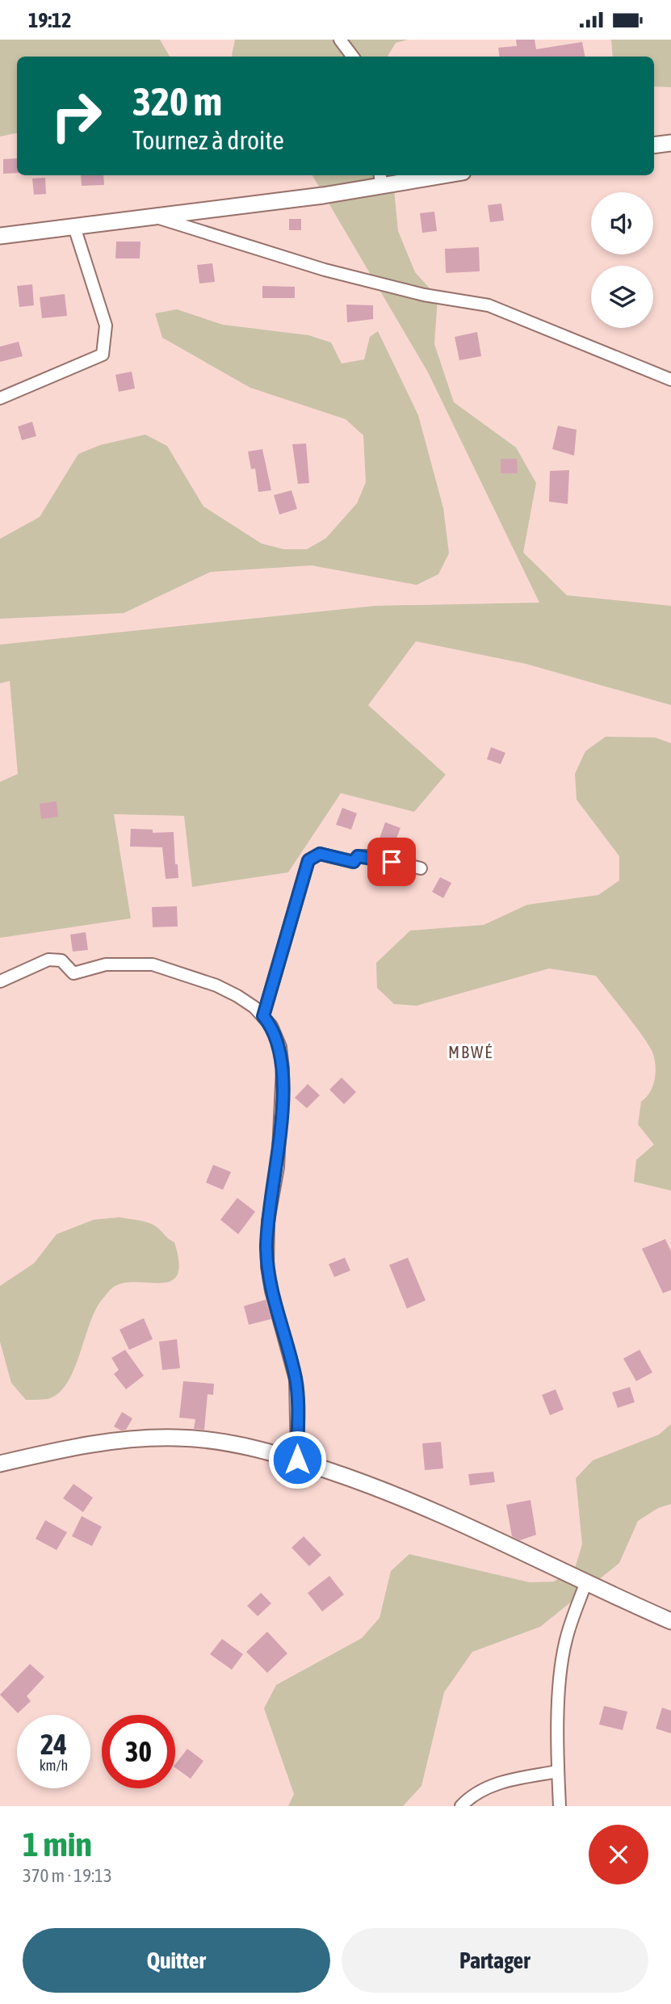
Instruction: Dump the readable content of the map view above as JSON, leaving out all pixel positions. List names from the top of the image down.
{
  "districts": ["MBWÉ"],
  "page": {
    "status": "19:12",
    "turn": ["320 m", "Tournez à droite"],
    "speed": "24 km/h",
    "limit": "30",
    "heading": ["1 min", "370 m · 19:13"],
    "buttons": ["Quitter", "Partager"]
  }
}
